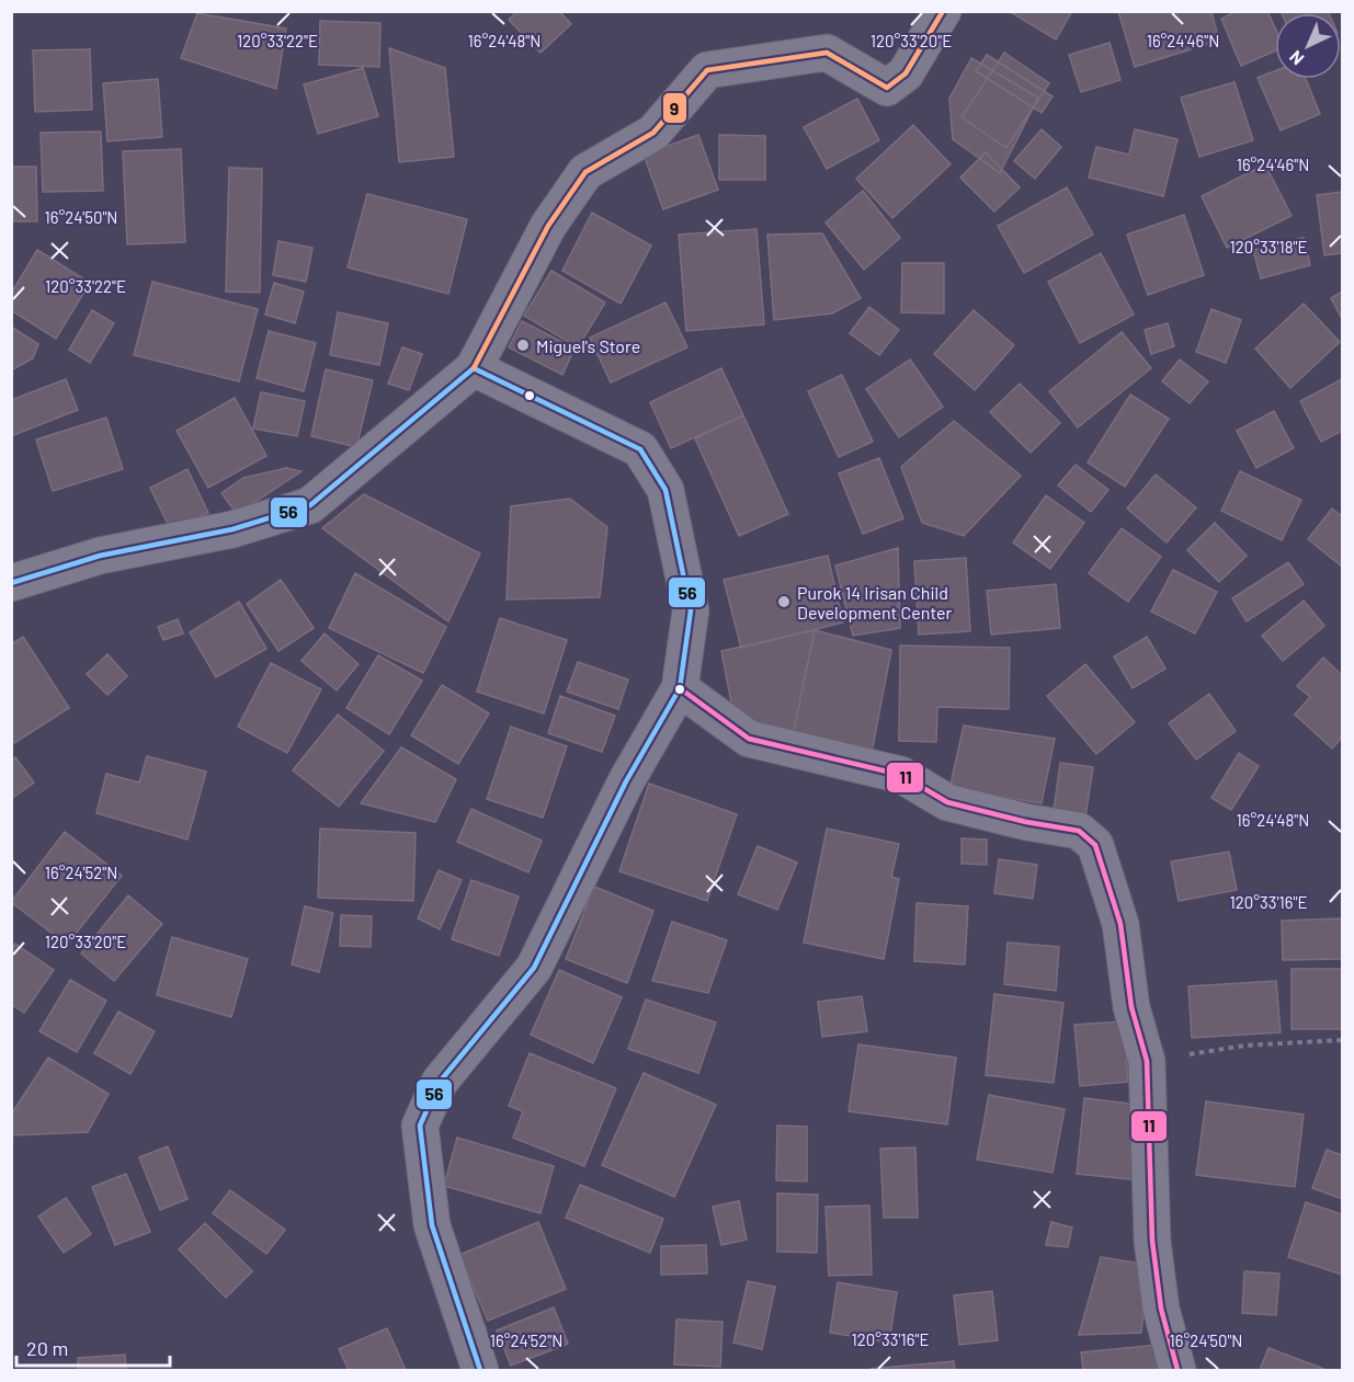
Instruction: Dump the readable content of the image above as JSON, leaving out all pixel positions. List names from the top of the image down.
{
  "places": ["Miguel's Store", "Purok 14 Irisan Child Development Center"],
  "lines": ["transit line 9", "transit line 56", "transit line 11"],
  "scale_bar": "20 m",
  "north": "bottom left",
  "coordinates": [
    "16°24'48\"N",
    "16°24'46\"N",
    "120°33'22\"E",
    "120°33'20\"E",
    "16°24'50\"N",
    "120°33'18\"E",
    "16°24'52\"N",
    "120°33'16\"E"
  ]
}
